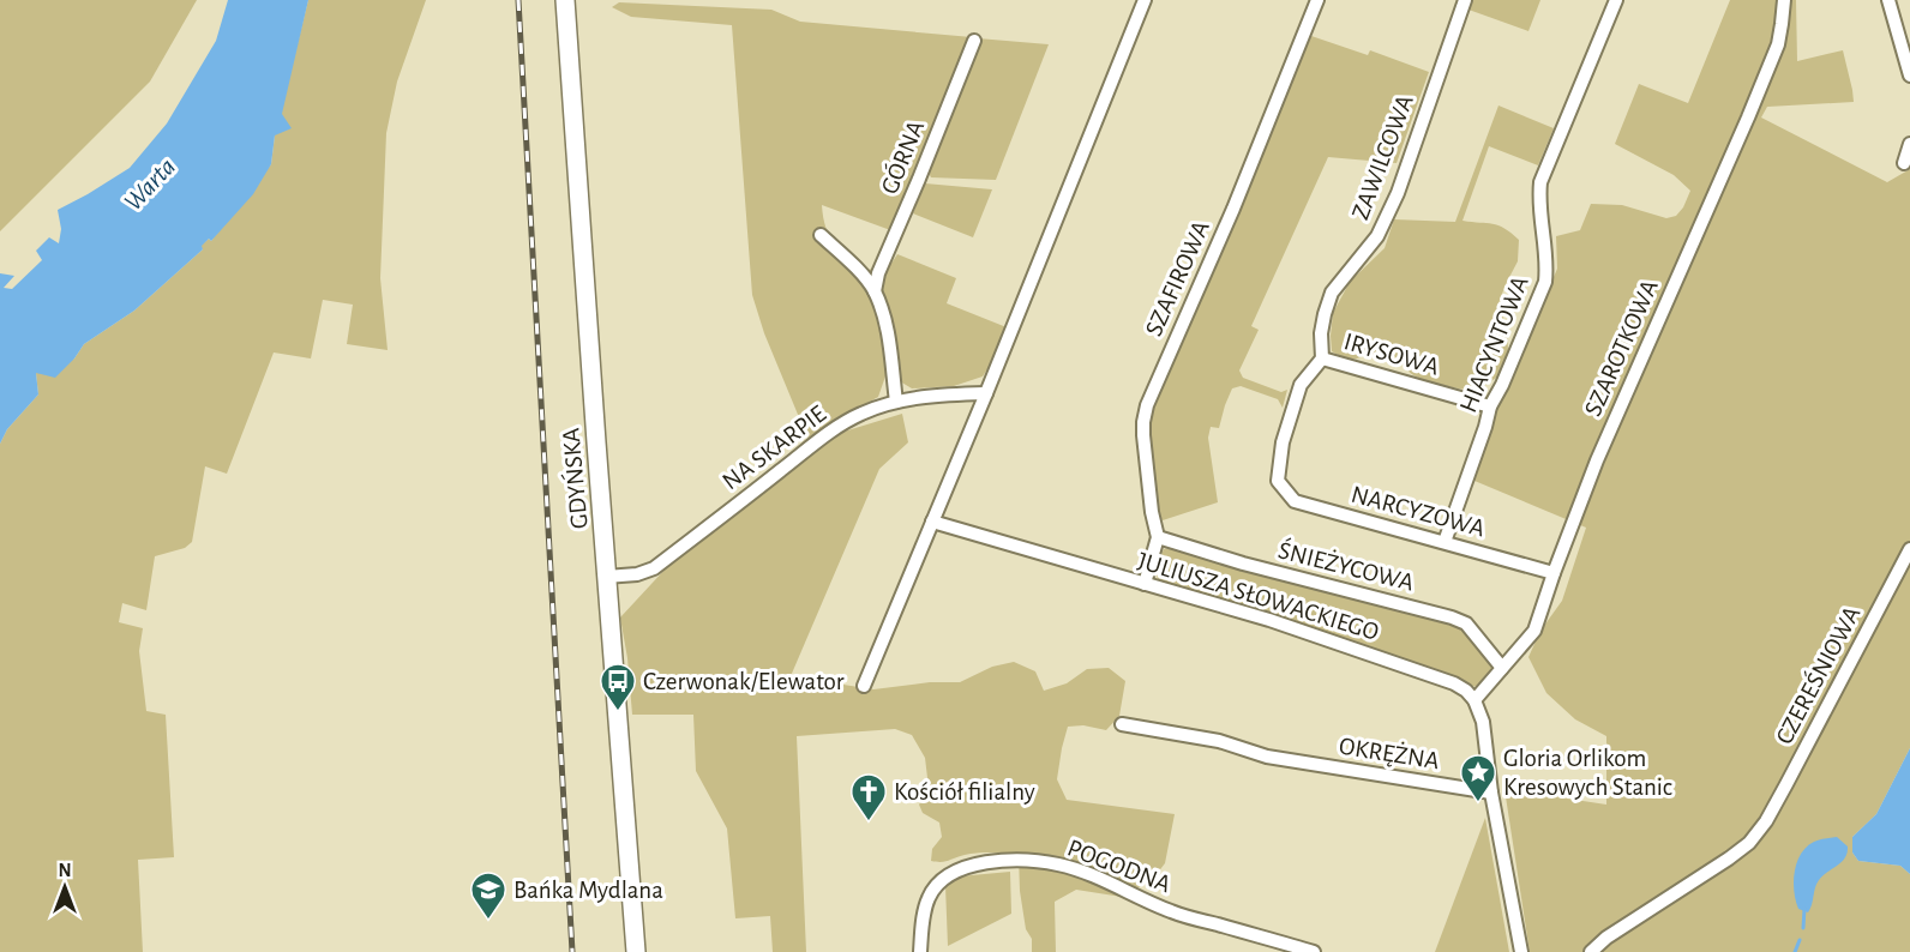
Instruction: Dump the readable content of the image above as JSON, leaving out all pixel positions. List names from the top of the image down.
{
  "streets": {
    "main road": ["GDYŃSKA"],
    "street": [
      "GÓRNA",
      "ZAWILCOWA",
      "SZAFIROWA",
      "HIACYNTOWA",
      "SZAROTKOWA",
      "IRYSOWA",
      "NA SKARPIE",
      "NARCYZOWA",
      "ŚNIEŻYCOWA",
      "JULIUSZA SŁOWACKIEGO",
      "CZEREŚNIOWA",
      "OKRĘŻNA",
      "POGODNA"
    ]
  },
  "crossings": [
    ["ZAWILCOWA", "IRYSOWA"],
    ["ZAWILCOWA", "NARCYZOWA"],
    ["SZAFIROWA", "ŚNIEŻYCOWA"],
    ["HIACYNTOWA", "IRYSOWA"],
    ["HIACYNTOWA", "NARCYZOWA"],
    ["SZAROTKOWA", "NARCYZOWA"],
    ["SZAROTKOWA", "ŚNIEŻYCOWA"],
    ["SZAROTKOWA", "JULIUSZA SŁOWACKIEGO"],
    ["IRYSOWA", "NARCYZOWA"],
    ["NA SKARPIE", "GDYŃSKA"]
  ],
  "water": ["Warta"],
  "places": {
    "bus stop": ["Czerwonak/Elewator"],
    "place": ["Gloria Orlikom Kresowych Stanic"],
    "church": ["Kościół filialny"],
    "school or university": ["Bańka Mydlana"]
  },
  "north": "top"
}
